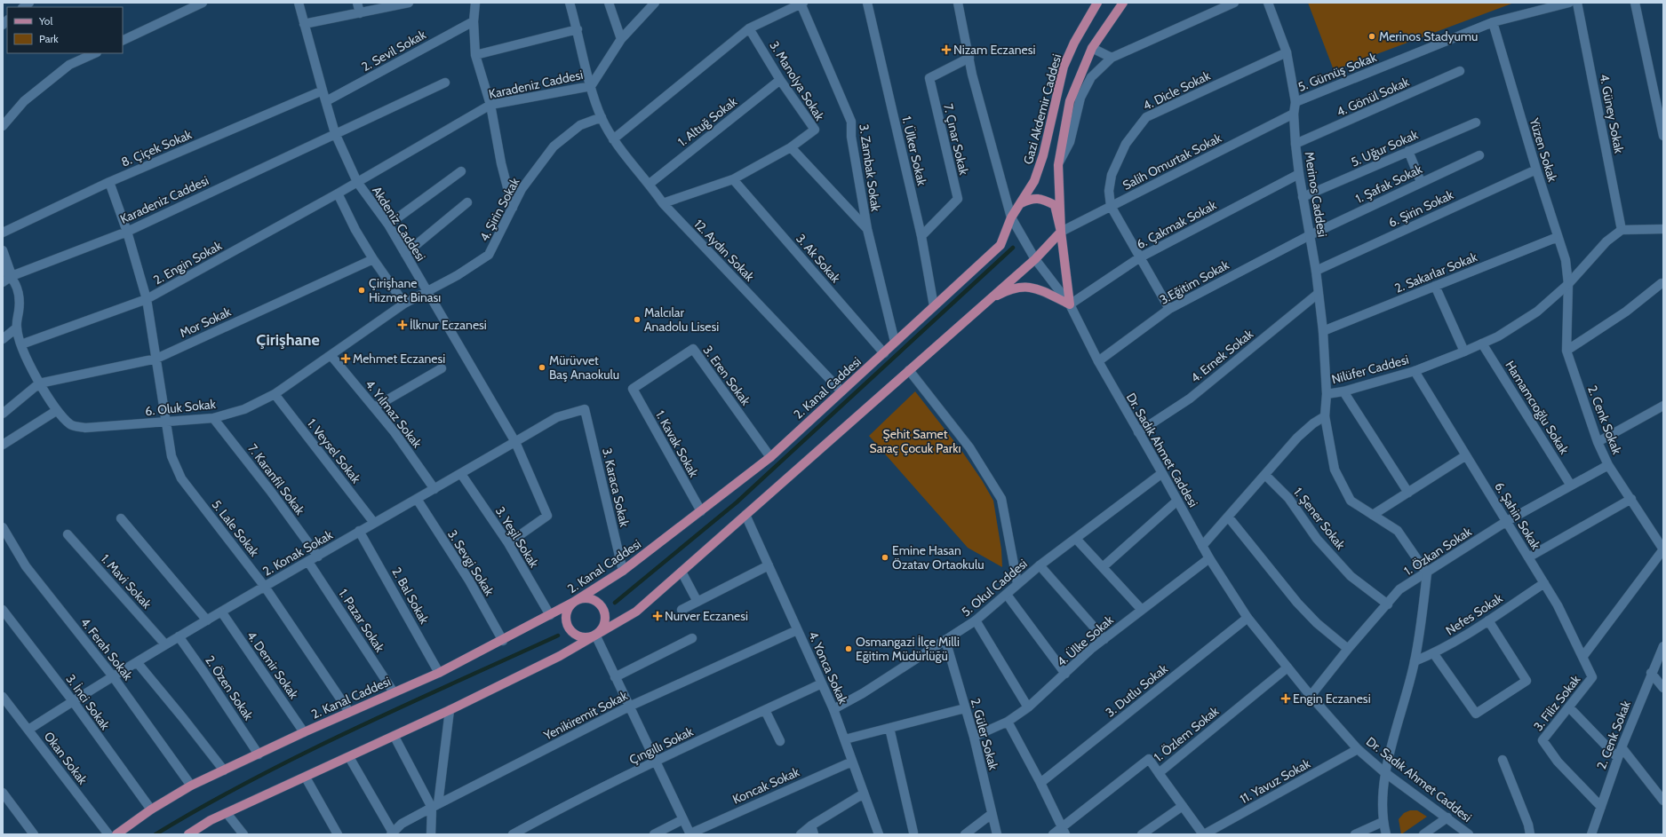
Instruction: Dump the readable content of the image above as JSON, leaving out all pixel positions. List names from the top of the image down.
{
  "streets": {
    "main road": ["Gazi Akdemir Caddesi", "2. Kanal Caddesi"],
    "street": [
      "2. Sevil Sokak",
      "5. Gümüş Sokak",
      "3. Manolya Sokak",
      "Karadeniz Caddesi",
      "4. Dicle Sokak",
      "4. Gönül Sokak",
      "4. Güney Sokak",
      "1. Altuğ Sokak",
      "7. Çınar Sokak",
      "8. Çiçek Sokak",
      "5. Uğur Sokak",
      "Yüzen Sokak",
      "1. Ülker Sokak",
      "Salih Omurtak Sokak",
      "3. Zambak Sokak",
      "1. Şafak Sokak",
      "Merinos Caddesi",
      "6. Şirin Sokak",
      "4. Şirin Sokak",
      "Akdeniz Caddesi",
      "6. Çakmak Sokak",
      "12. Aydın Sokak",
      "3. Ak Sokak",
      "2. Engin Sokak",
      "2. Sakarlar Sokak",
      "3.Eğitim Sokak",
      "Mor Sokak",
      "4. Ernek Sokak",
      "Nilüfer Caddesi",
      "3. Eren Sokak",
      "6. Oluk Sokak",
      "Hamamcıoğlu Sokak",
      "4. Yılmaz Sokak",
      "2. Cenk Sokak",
      "1. Kavak Sokak",
      "Dr. Sadık Ahmet Caddesi",
      "1. Veysel Sokak",
      "7. Karanfil Sokak",
      "3. Karaca Sokak",
      "6. Şahin Sokak",
      "1. Şener Sokak",
      "5. Lale Sokak",
      "3. Yeşil Sokak",
      "1. Özkan Sokak",
      "2. Konak Sokak",
      "3. Sevgi Sokak",
      "1. Mavi Sokak",
      "5. Okul Caddesi",
      "2. Bal Sokak",
      "Nefes Sokak",
      "1. Pazar Sokak",
      "4. Ülke Sokak",
      "4. Ferah Sokak",
      "4. Demir Sokak",
      "4. Yonca Sokak",
      "2. Özen Sokak",
      "3. Dutlu Sokak",
      "3. İnci Sokak",
      "3. Filiz Sokak",
      "Yenikiremit Sokak",
      "2. Güler Sokak",
      "1. Özlem Sokak",
      "Çıngıllı Sokak",
      "Okan Sokak",
      "11. Yavuz Sokak",
      "Koncak Sokak"
    ]
  },
  "crossings": [
    ["2. Sevil Sokak", "Akdeniz Caddesi"],
    ["5. Gümüş Sokak", "Yüzen Sokak"],
    ["5. Gümüş Sokak", "Merinos Caddesi"],
    ["3. Manolya Sokak", "1. Altuğ Sokak"],
    ["3. Manolya Sokak", "12. Aydın Sokak"],
    ["3. Manolya Sokak", "3. Ak Sokak"],
    ["Karadeniz Caddesi", "Akdeniz Caddesi"],
    ["Karadeniz Caddesi", "12. Aydın Sokak"],
    ["Karadeniz Caddesi", "2. Engin Sokak"],
    ["Karadeniz Caddesi", "5. Lale Sokak"],
    ["4. Dicle Sokak", "Salih Omurtak Sokak"],
    ["4. Dicle Sokak", "Merinos Caddesi"],
    ["4. Gönül Sokak", "Merinos Caddesi"],
    ["Gazi Akdemir Caddesi", "Salih Omurtak Sokak"],
    ["Gazi Akdemir Caddesi", "2. Kanal Caddesi"],
    ["4. Güney Sokak", "Nilüfer Caddesi"],
    ["1. Altuğ Sokak", "12. Aydın Sokak"],
    ["7. Çınar Sokak", "1. Ülker Sokak"],
    ["7. Çınar Sokak", "Dr. Sadık Ahmet Caddesi"],
    ["8. Çiçek Sokak", "Akdeniz Caddesi"],
    ["8. Çiçek Sokak", "5. Lale Sokak"],
    ["5. Uğur Sokak", "Merinos Caddesi"],
    ["Yüzen Sokak", "6. Şirin Sokak"],
    ["Yüzen Sokak", "2. Sakarlar Sokak"],
    ["Yüzen Sokak", "Nilüfer Caddesi"],
    ["Yüzen Sokak", "2. Cenk Sokak"],
    ["1. Ülker Sokak", "2. Kanal Caddesi"],
    ["Salih Omurtak Sokak", "Merinos Caddesi"],
    ["3. Zambak Sokak", "2. Kanal Caddesi"],
    ["1. Şafak Sokak", "Merinos Caddesi"],
    ["1. Şafak Sokak", "3.Eğitim Sokak"],
    ["Merinos Caddesi", "6. Şirin Sokak"],
    ["Merinos Caddesi", "6. Çakmak Sokak"],
    ["Merinos Caddesi", "2. Sakarlar Sokak"],
    ["Merinos Caddesi", "3.Eğitim Sokak"],
    ["Merinos Caddesi", "4. Ernek Sokak"],
    ["Merinos Caddesi", "Nilüfer Caddesi"],
    ["4. Şirin Sokak", "Akdeniz Caddesi"],
    ["4. Şirin Sokak", "12. Aydın Sokak"],
    ["4. Şirin Sokak", "6. Oluk Sokak"],
    ["Akdeniz Caddesi", "2. Engin Sokak"],
    ["Akdeniz Caddesi", "6. Oluk Sokak"],
    ["Akdeniz Caddesi", "3. Yeşil Sokak"],
    ["Akdeniz Caddesi", "2. Konak Sokak"],
    ["6. Çakmak Sokak", "Dr. Sadık Ahmet Caddesi"],
    ["12. Aydın Sokak", "2. Kanal Caddesi"],
    ["3. Ak Sokak", "2. Kanal Caddesi"],
    ["2. Engin Sokak", "5. Lale Sokak"],
    ["3.Eğitim Sokak", "Dr. Sadık Ahmet Caddesi"],
    ["Mor Sokak", "5. Lale Sokak"],
    ["4. Ernek Sokak", "Dr. Sadık Ahmet Caddesi"],
    ["Nilüfer Caddesi", "Hamamcıoğlu Sokak"],
    ["Nilüfer Caddesi", "2. Cenk Sokak"],
    ["Nilüfer Caddesi", "6. Şahin Sokak"],
    ["Nilüfer Caddesi", "1. Özkan Sokak"],
    ["3. Eren Sokak", "2. Kanal Caddesi"],
    ["3. Eren Sokak", "1. Kavak Sokak"],
    ["2. Kanal Caddesi", "1. Kavak Sokak"],
    ["2. Kanal Caddesi", "Dr. Sadık Ahmet Caddesi"],
    ["2. Kanal Caddesi", "3. Karaca Sokak"],
    ["2. Kanal Caddesi", "5. Lale Sokak"],
    ["2. Kanal Caddesi", "3. Yeşil Sokak"],
    ["2. Kanal Caddesi", "3. Sevgi Sokak"],
    ["2. Kanal Caddesi", "2. Bal Sokak"],
    ["2. Kanal Caddesi", "1. Pazar Sokak"],
    ["2. Kanal Caddesi", "4. Ferah Sokak"],
    ["2. Kanal Caddesi", "4. Demir Sokak"],
    ["2. Kanal Caddesi", "2. Özen Sokak"],
    ["2. Kanal Caddesi", "3. İnci Sokak"],
    ["6. Oluk Sokak", "4. Yılmaz Sokak"],
    ["6. Oluk Sokak", "1. Veysel Sokak"],
    ["6. Oluk Sokak", "7. Karanfil Sokak"],
    ["6. Oluk Sokak", "5. Lale Sokak"],
    ["Hamamcıoğlu Sokak", "1. Özkan Sokak"],
    ["4. Yılmaz Sokak", "2. Konak Sokak"],
    ["2. Cenk Sokak", "1. Özkan Sokak"],
    ["2. Cenk Sokak", "3. Filiz Sokak"],
    ["Dr. Sadık Ahmet Caddesi", "1. Özkan Sokak"],
    ["Dr. Sadık Ahmet Caddesi", "5. Okul Caddesi"],
    ["Dr. Sadık Ahmet Caddesi", "4. Ülke Sokak"],
    ["Dr. Sadık Ahmet Caddesi", "3. Dutlu Sokak"],
    ["Dr. Sadık Ahmet Caddesi", "1. Özlem Sokak"],
    ["Dr. Sadık Ahmet Caddesi", "11. Yavuz Sokak"],
    ["1. Veysel Sokak", "2. Konak Sokak"],
    ["7. Karanfil Sokak", "2. Konak Sokak"],
    ["3. Karaca Sokak", "2. Konak Sokak"],
    ["6. Şahin Sokak", "1. Özkan Sokak"],
    ["6. Şahin Sokak", "Nefes Sokak"],
    ["6. Şahin Sokak", "3. Filiz Sokak"],
    ["1. Şener Sokak", "1. Özkan Sokak"],
    ["5. Lale Sokak", "2. Konak Sokak"],
    ["3. Yeşil Sokak", "2. Konak Sokak"],
    ["2. Konak Sokak", "3. Sevgi Sokak"],
    ["2. Konak Sokak", "1. Mavi Sokak"],
    ["2. Konak Sokak", "2. Bal Sokak"],
    ["2. Konak Sokak", "1. Pazar Sokak"],
    ["2. Konak Sokak", "4. Ferah Sokak"],
    ["2. Konak Sokak", "4. Demir Sokak"],
    ["2. Konak Sokak", "2. Özen Sokak"],
    ["2. Konak Sokak", "3. İnci Sokak"],
    ["2. Konak Sokak", "Okan Sokak"],
    ["5. Okul Caddesi", "4. Yonca Sokak"],
    ["5. Okul Caddesi", "2. Güler Sokak"],
    ["4. Ülke Sokak", "2. Güler Sokak"],
    ["4. Yonca Sokak", "Yenikiremit Sokak"],
    ["4. Yonca Sokak", "Çıngıllı Sokak"],
    ["4. Yonca Sokak", "Koncak Sokak"]
  ],
  "districts": ["Çirişhane"],
  "parks": ["Şehit Samet Saraç Çocuk Parkı"],
  "places": {
    "other": [
      "Merinos Stadyumu",
      "Çirişhane Hizmet Binası",
      "Malcılar Anadolu Lisesi",
      "Mürüvvet Baş Anaokulu",
      "Emine Hasan Özatav Ortaokulu",
      "Osmangazi İlçe Milli Eğitim Müdürlüğü"
    ],
    "health": [
      "Nizam Eczanesi",
      "İlknur Eczanesi",
      "Mehmet Eczanesi",
      "Nurver Eczanesi",
      "Engin Eczanesi"
    ]
  },
  "legend": ["Yol", "Park"]
}
